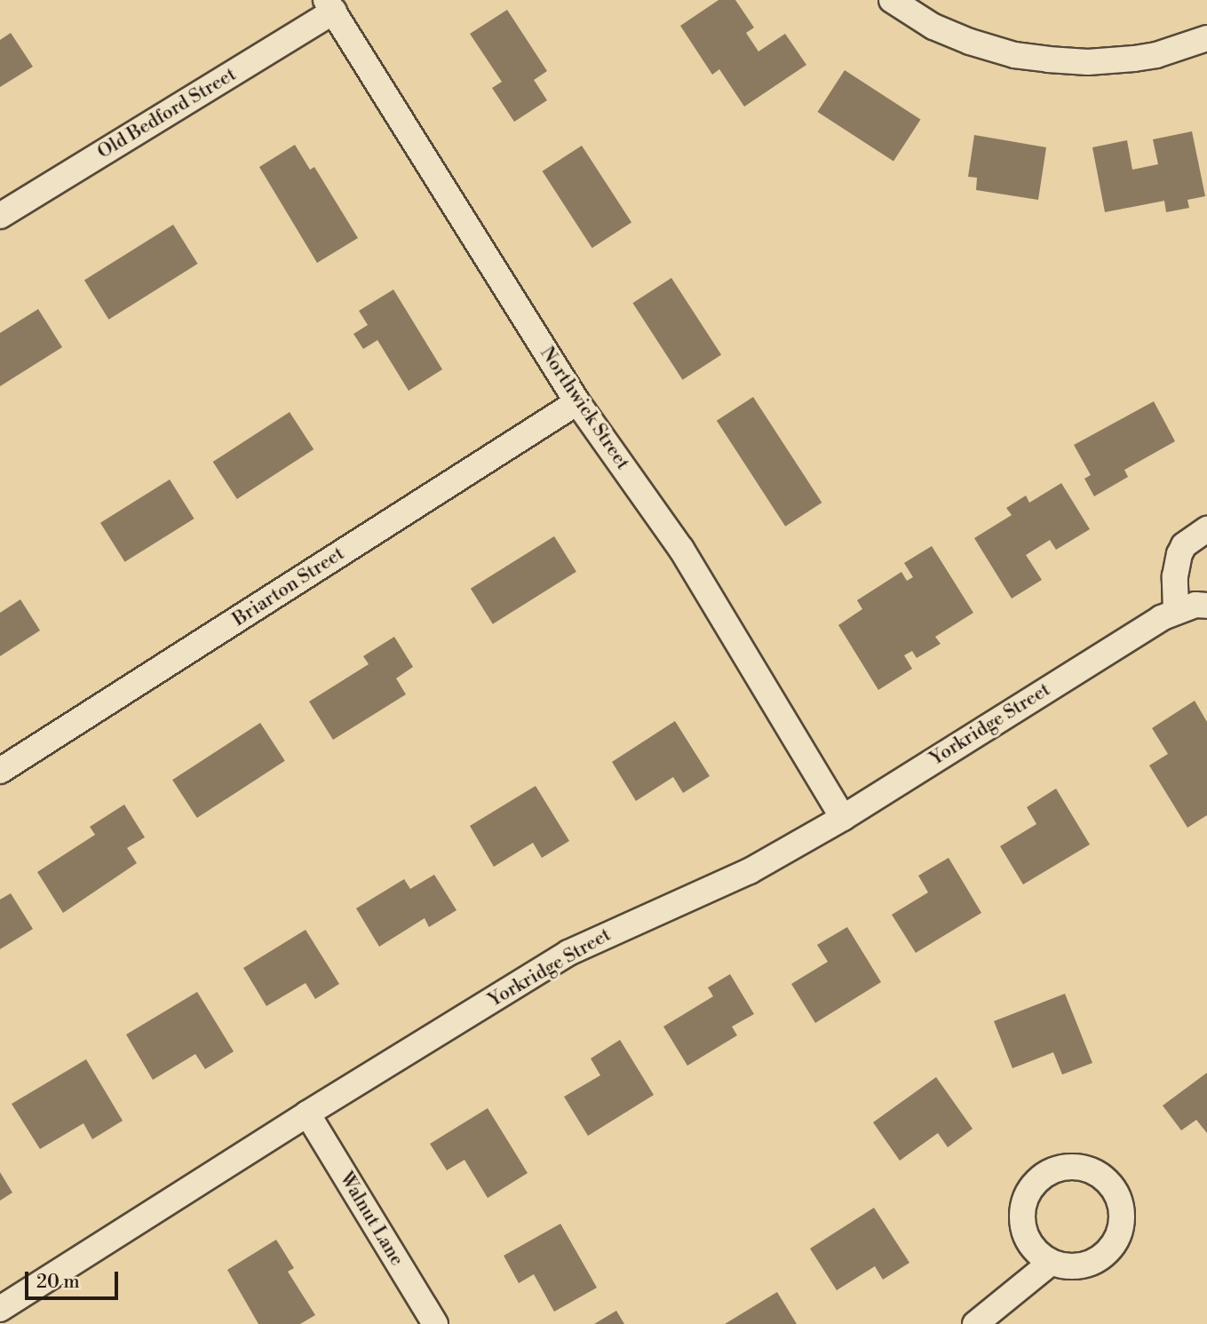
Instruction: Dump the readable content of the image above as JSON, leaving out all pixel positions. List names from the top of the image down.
{
  "streets": {
    "street": [
      "Old Bedford Street",
      "Northwick Street",
      "Briarton Street",
      "Yorkridge Street",
      "Walnut Lane"
    ]
  },
  "crossings": [
    ["Old Bedford Street", "Northwick Street"],
    ["Northwick Street", "Briarton Street"],
    ["Northwick Street", "Yorkridge Street"],
    ["Yorkridge Street", "Walnut Lane"]
  ],
  "scale_bar": "20 m"
}
